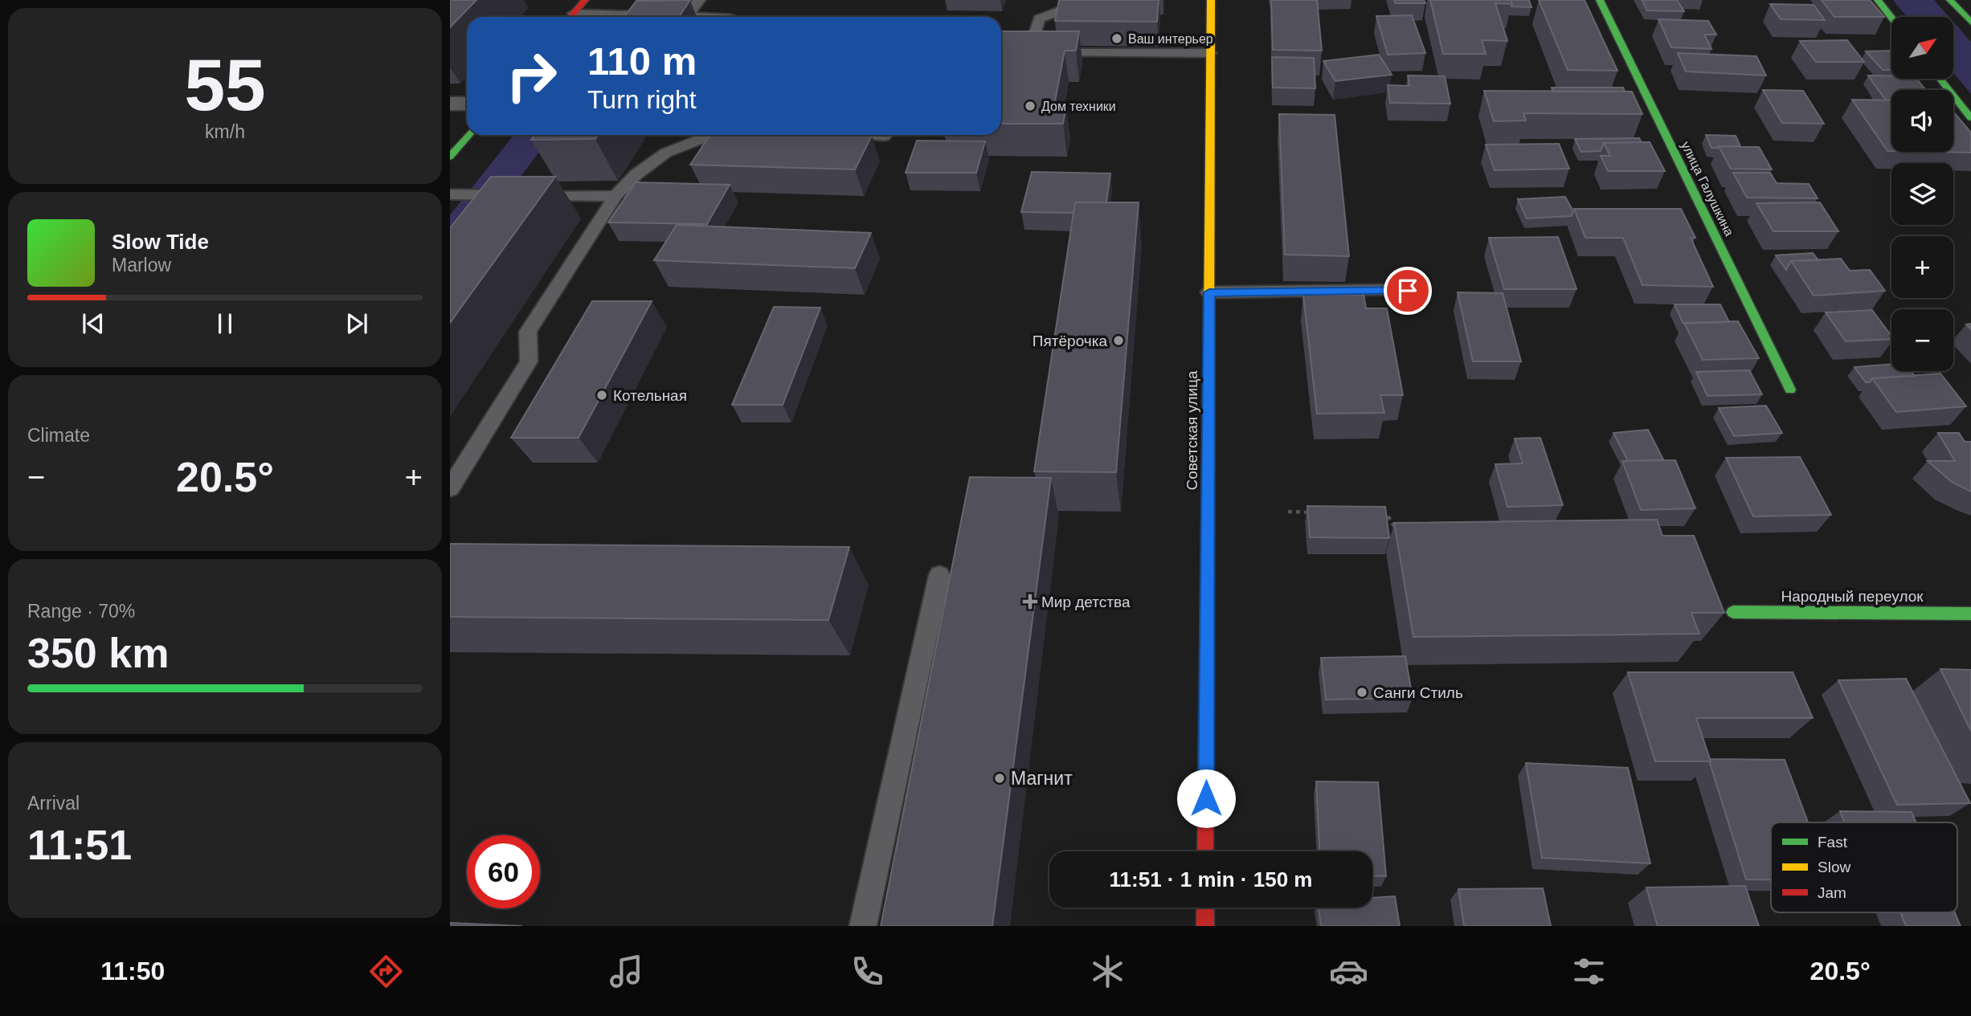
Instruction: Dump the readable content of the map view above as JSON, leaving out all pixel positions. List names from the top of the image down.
{
  "streets": {
    "main road": ["улица Галушкина", "Советская улица", "Народный переулок"]
  },
  "places": {
    "other": [
      "Ваш интерьер",
      "Дом техники",
      "Пятёрочка",
      "Котельная",
      "Санги Стиль",
      "Магнит"
    ],
    "health": ["Мир детства"]
  },
  "legend": ["Fast", "Slow", "Jam"],
  "north": "top right",
  "page": {
    "tile": [
      ["55", "km/h"],
      "Climate",
      ["Range · 70%", "350 km"],
      ["Arrival", "11:51"]
    ],
    "map_buttons": ["+", "−"],
    "turn": ["110 m", "Turn right"],
    "song": ["Slow Tide", "Marlow"],
    "heat": ["−", "20.5°", "+"],
    "limit": "60",
    "trip": "11:51 · 1 min · 150 m",
    "tabs": ["11:50", "20.5°"]
  }
}
